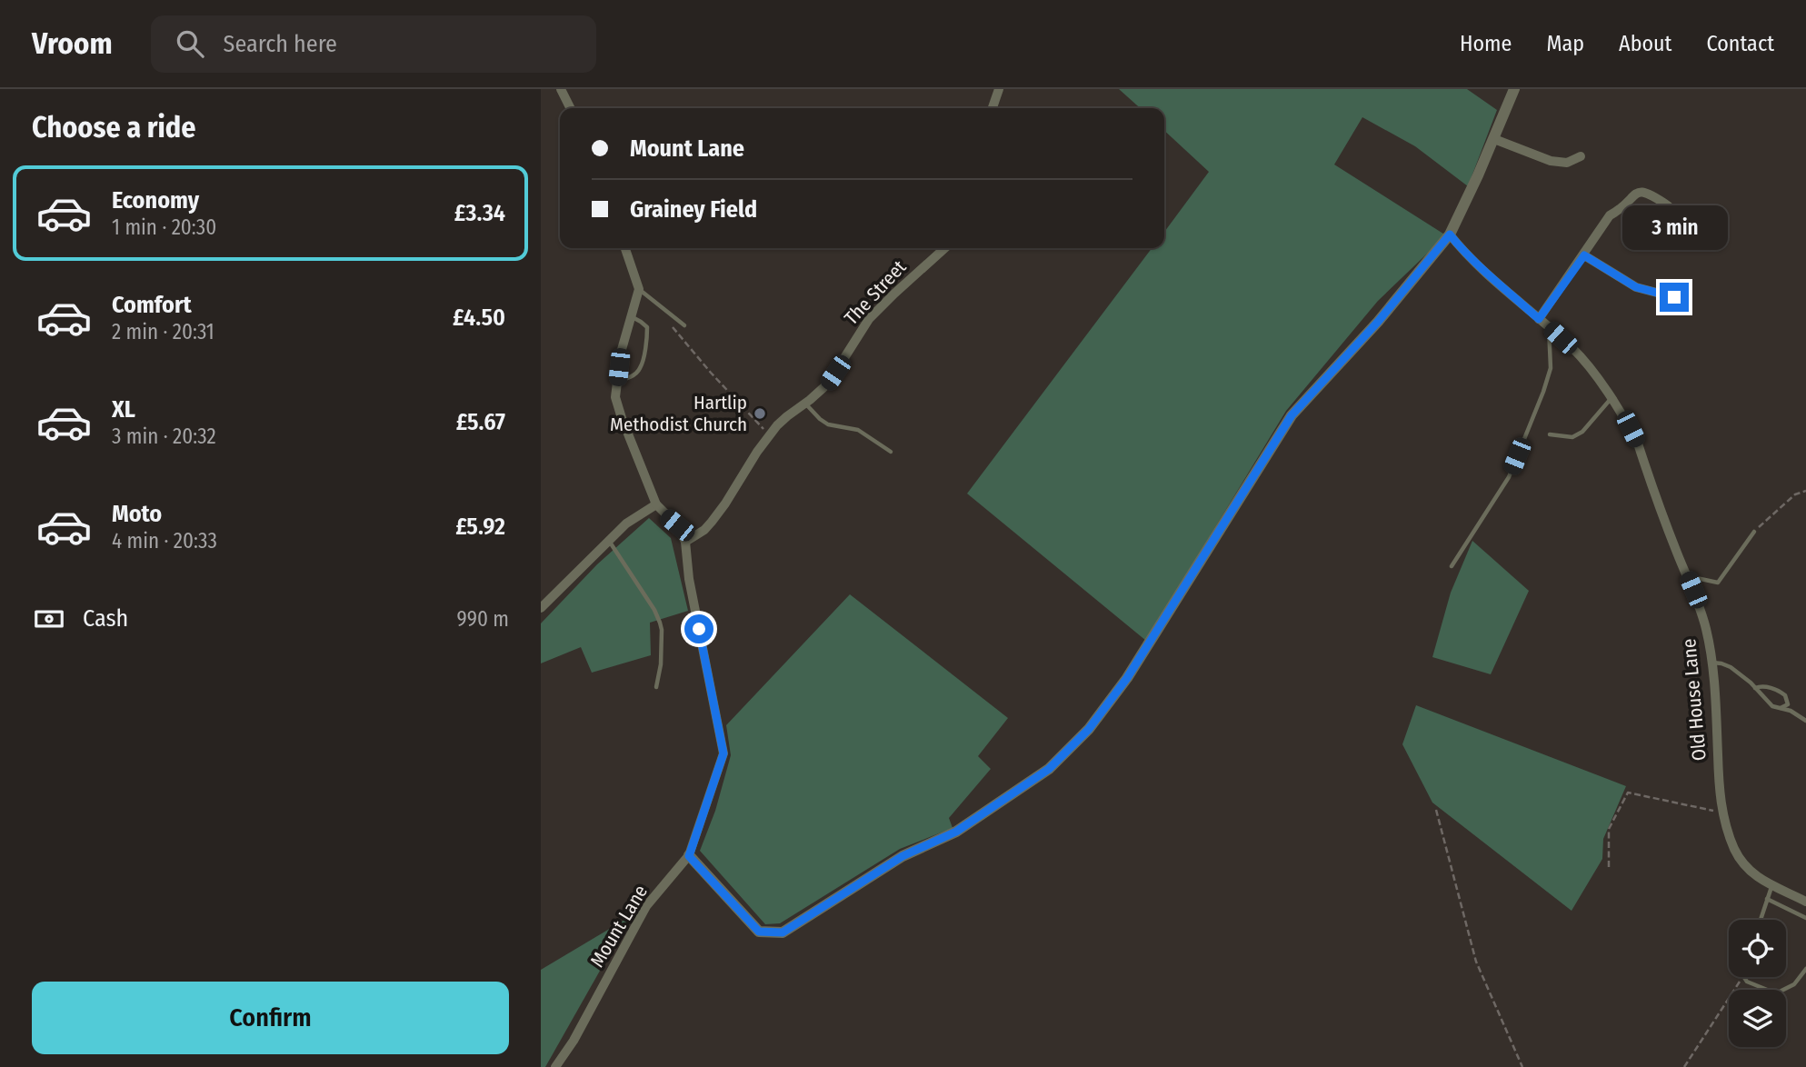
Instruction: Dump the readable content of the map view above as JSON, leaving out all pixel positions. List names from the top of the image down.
{
  "streets": {
    "street": ["The Street", "Old House Lane", "Mount Lane"]
  },
  "crossings": [
    ["The Street", "Mount Lane"]
  ],
  "places": ["Hartlip Methodist Church"],
  "page": {
    "header": "Vroom",
    "search": "Search here",
    "nav": [
      "Home",
      "Map",
      "About",
      "Contact"
    ],
    "heading": "Choose a ride",
    "banner": ["Mount Lane", "Grainey Field"],
    "list": [
      {
        "name": "Economy",
        "note": "1 min · 20:30",
        "value": "£3.34"
      },
      {
        "name": "Comfort",
        "note": "2 min · 20:31",
        "value": "£4.50"
      },
      {
        "name": "XL",
        "note": "3 min · 20:32",
        "value": "£5.67"
      },
      {
        "name": "Moto",
        "note": "4 min · 20:33",
        "value": "£5.92"
      }
    ],
    "bubble": "3 min",
    "pay": ["Cash", "990 m"],
    "buttons": "Confirm"
  }
}
